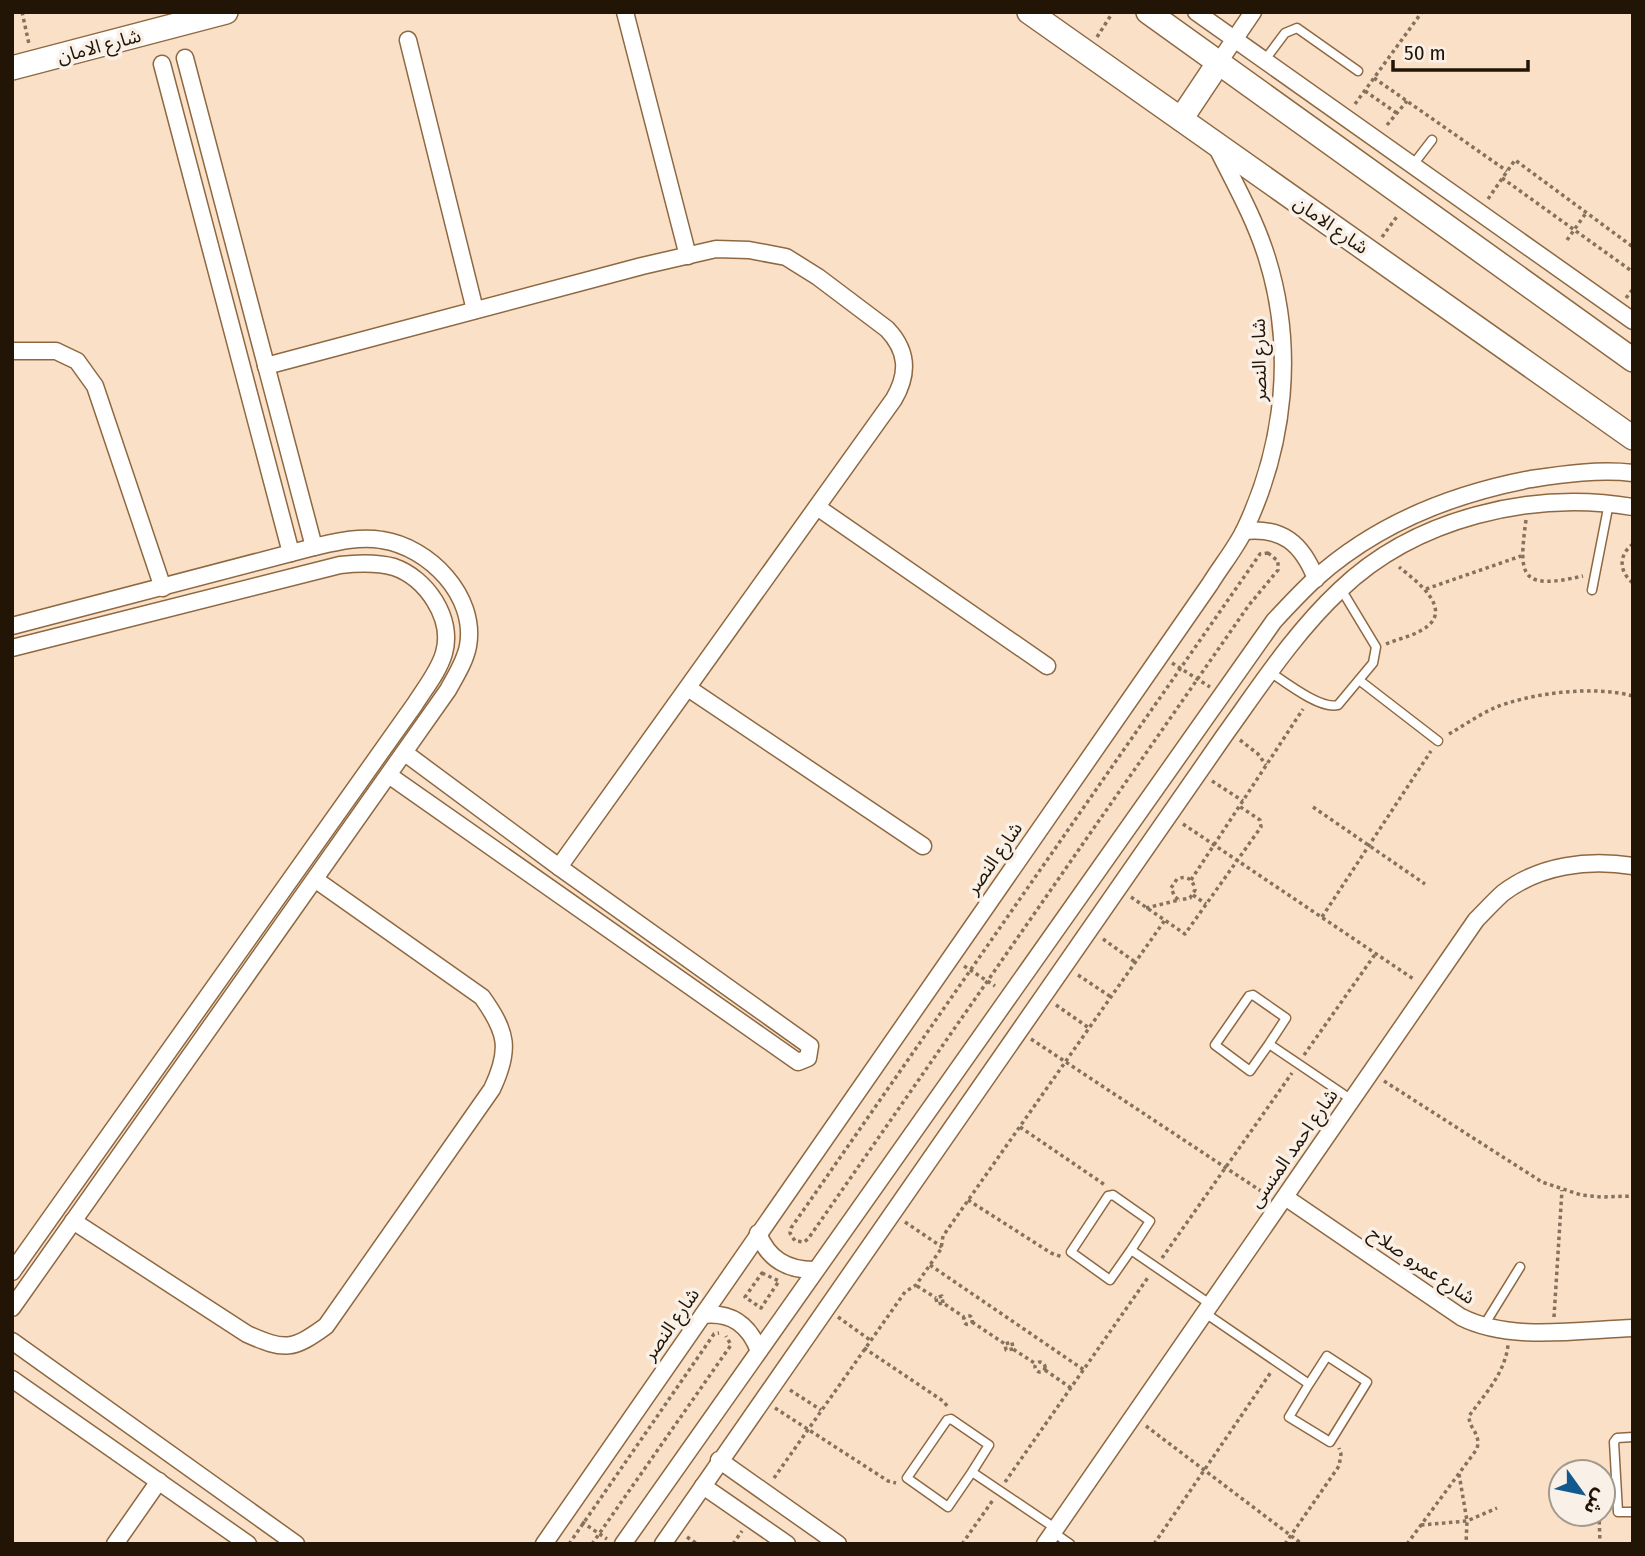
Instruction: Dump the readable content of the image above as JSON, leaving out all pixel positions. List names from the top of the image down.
{
  "streets": {
    "street": [
      "شارع الامان",
      "شارع النصر",
      "شارع احمد المنسى",
      "شارع عمرو صلاح"
    ]
  },
  "crossings": [
    ["شارع الامان", "شارع النصر"],
    ["شارع احمد المنسى", "شارع عمرو صلاح"]
  ],
  "scale_bar": "50 m",
  "north": "bottom right"
}
